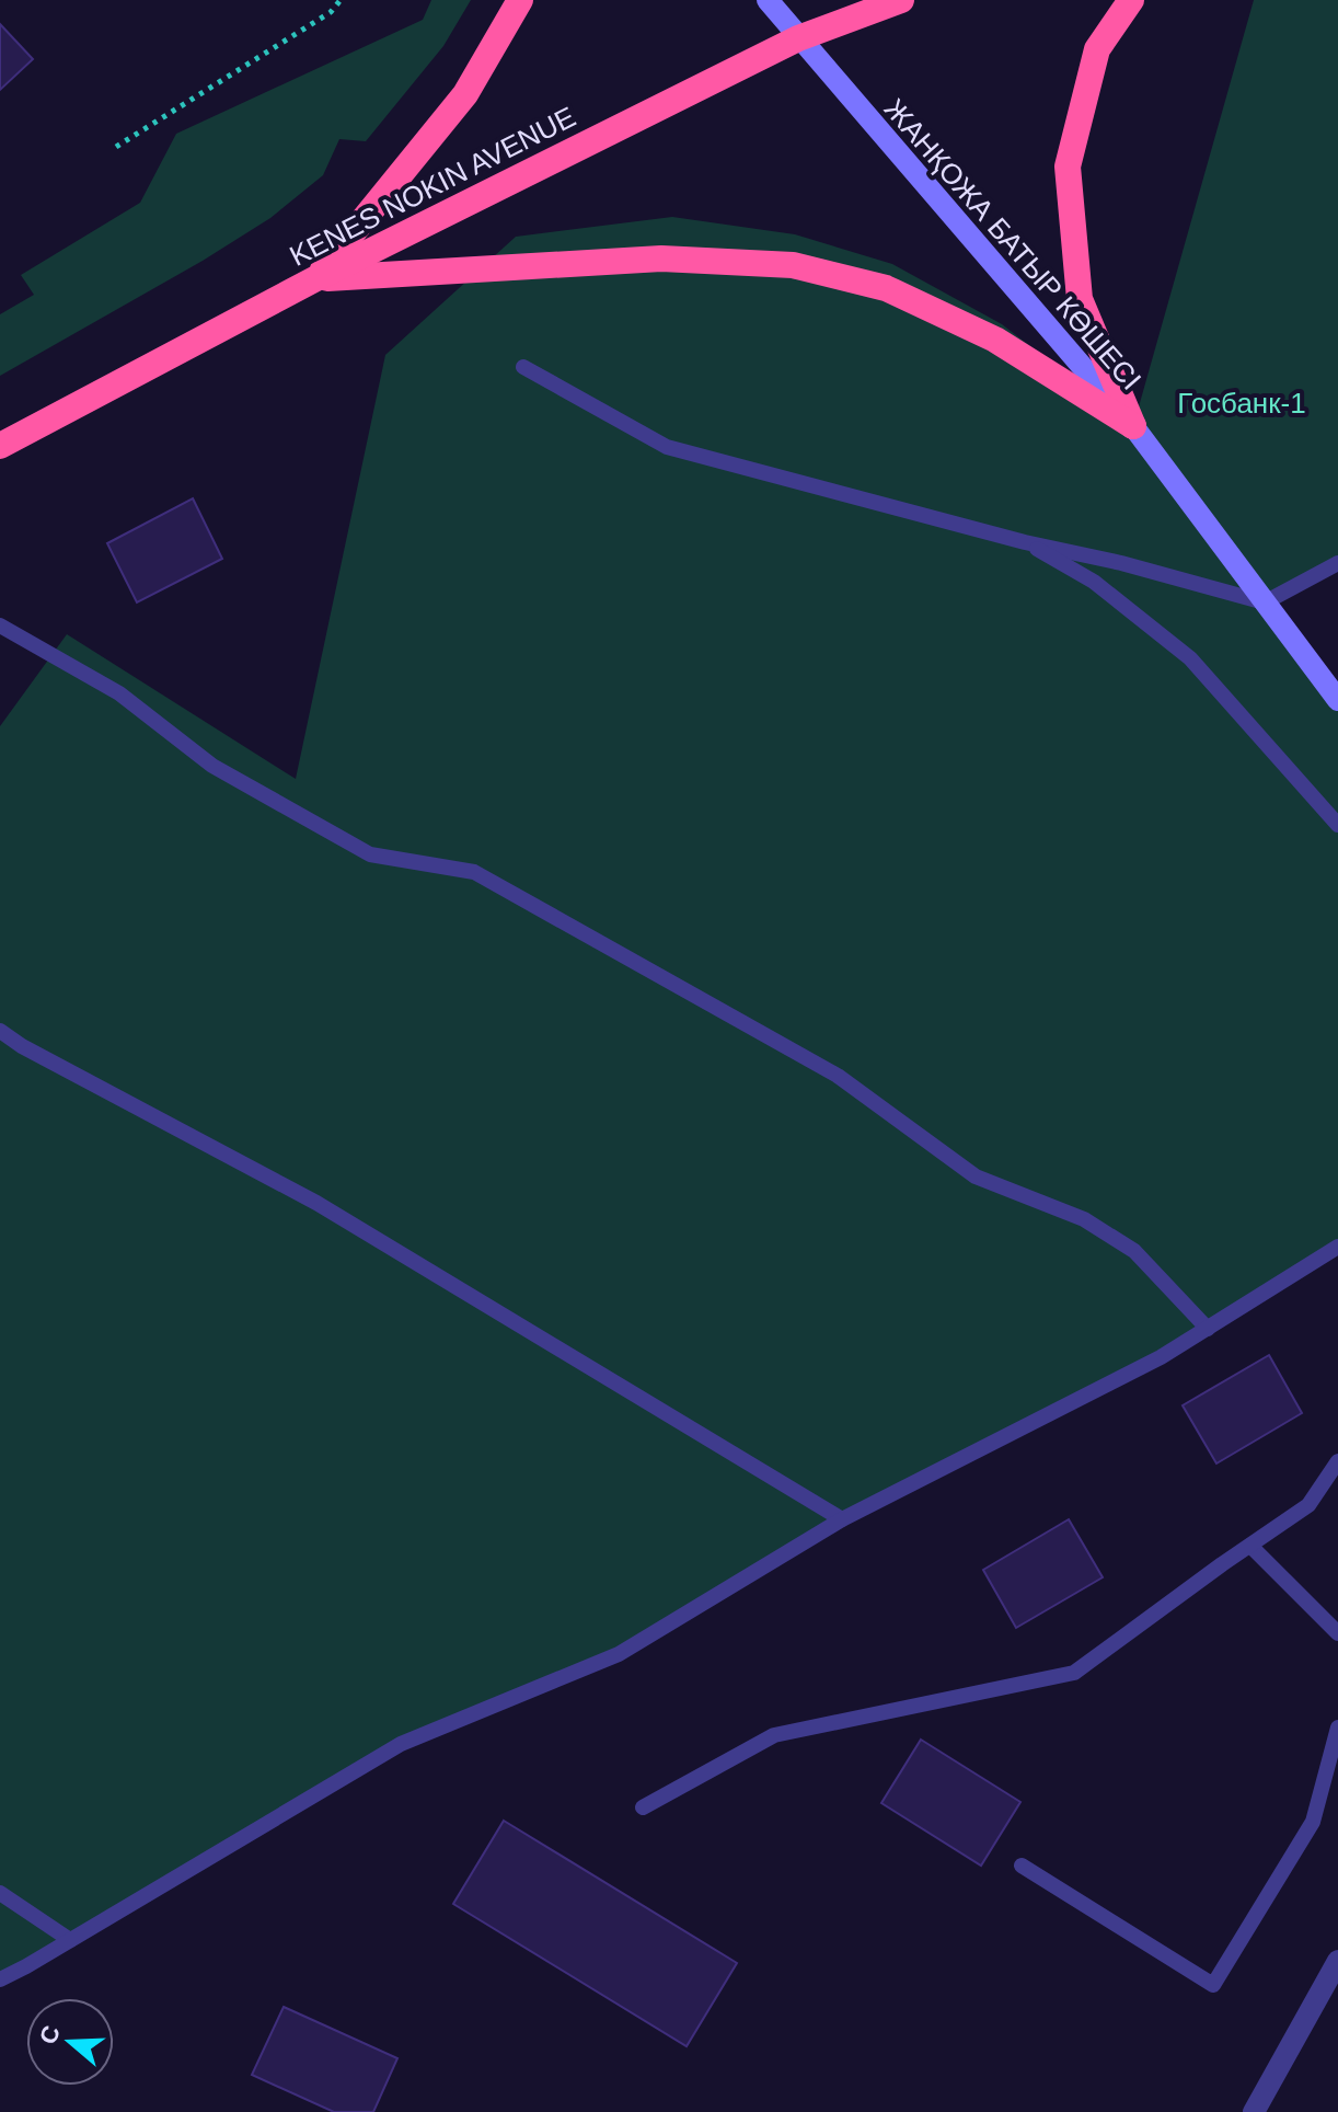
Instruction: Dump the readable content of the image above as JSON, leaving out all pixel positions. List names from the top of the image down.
{
  "streets": {
    "highway": ["KENES NOKIN AVENUE"],
    "main road": ["ЖАНҚОЖА БАТЫР КӨШЕСІ"]
  },
  "crossings": [
    ["KENES NOKIN AVENUE", "ЖАНҚОЖА БАТЫР КӨШЕСІ"]
  ],
  "parks": ["Госбанк-1"],
  "north": "left"
}
